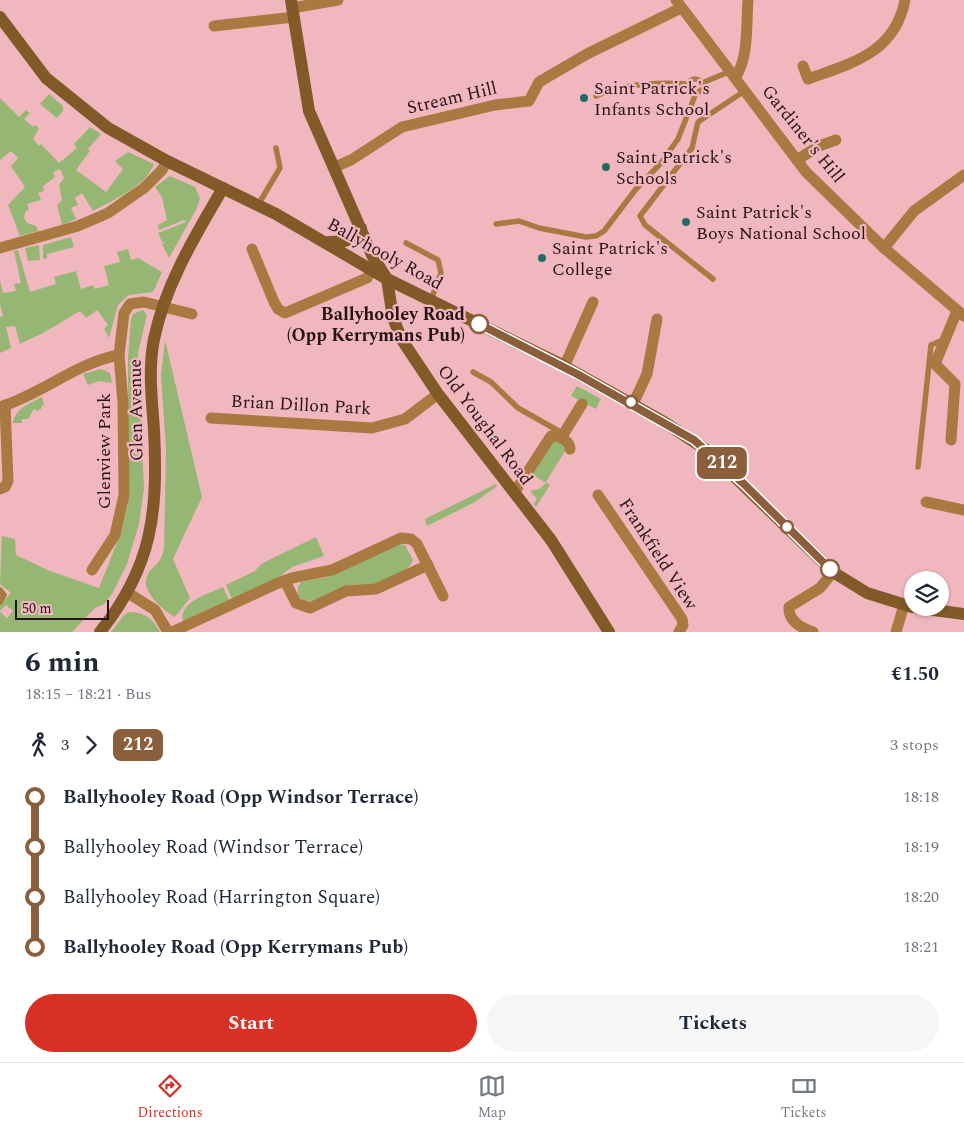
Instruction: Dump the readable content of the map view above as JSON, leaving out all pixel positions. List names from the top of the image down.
{
  "streets": {
    "street": [
      "Stream Hill",
      "Gardiner's Hill",
      "Ballyhooly Road",
      "Brian Dillon Park",
      "Glen Avenue",
      "Old Youghal Road",
      "Glenview Park",
      "Frankfield View"
    ]
  },
  "crossings": [
    ["Stream Hill", "Gardiner's Hill"],
    ["Stream Hill", "Old Youghal Road"],
    ["Ballyhooly Road", "Glen Avenue"],
    ["Ballyhooly Road", "Old Youghal Road"],
    ["Brian Dillon Park", "Old Youghal Road"],
    ["Glen Avenue", "Glenview Park"]
  ],
  "places": [
    "Saint Patrick's Infants School",
    "Saint Patrick's Schools",
    "Saint Patrick's Boys National School",
    "Saint Patrick's College",
    "Ballyhooley Road (Opp Kerrymans Pub)"
  ],
  "lines": ["bus line 212"],
  "scale_bar": "50 m",
  "page": {
    "on_map": "212",
    "scale": "50 m",
    "heading": ["6 min", "18:15 – 18:21 · Bus", "€1.50"],
    "legs": ["3", "212", "3 stops"],
    "list": [
      {
        "name": "Ballyhooley Road (Opp Windsor Terrace)",
        "value": "18:18"
      },
      {
        "name": "Ballyhooley Road (Windsor Terrace)",
        "value": "18:19"
      },
      {
        "name": "Ballyhooley Road (Harrington Square)",
        "value": "18:20"
      },
      {
        "name": "Ballyhooley Road (Opp Kerrymans Pub)",
        "value": "18:21"
      }
    ],
    "buttons": ["Start", "Tickets"],
    "tabs": ["Directions", "Map", "Tickets"]
  }
}
